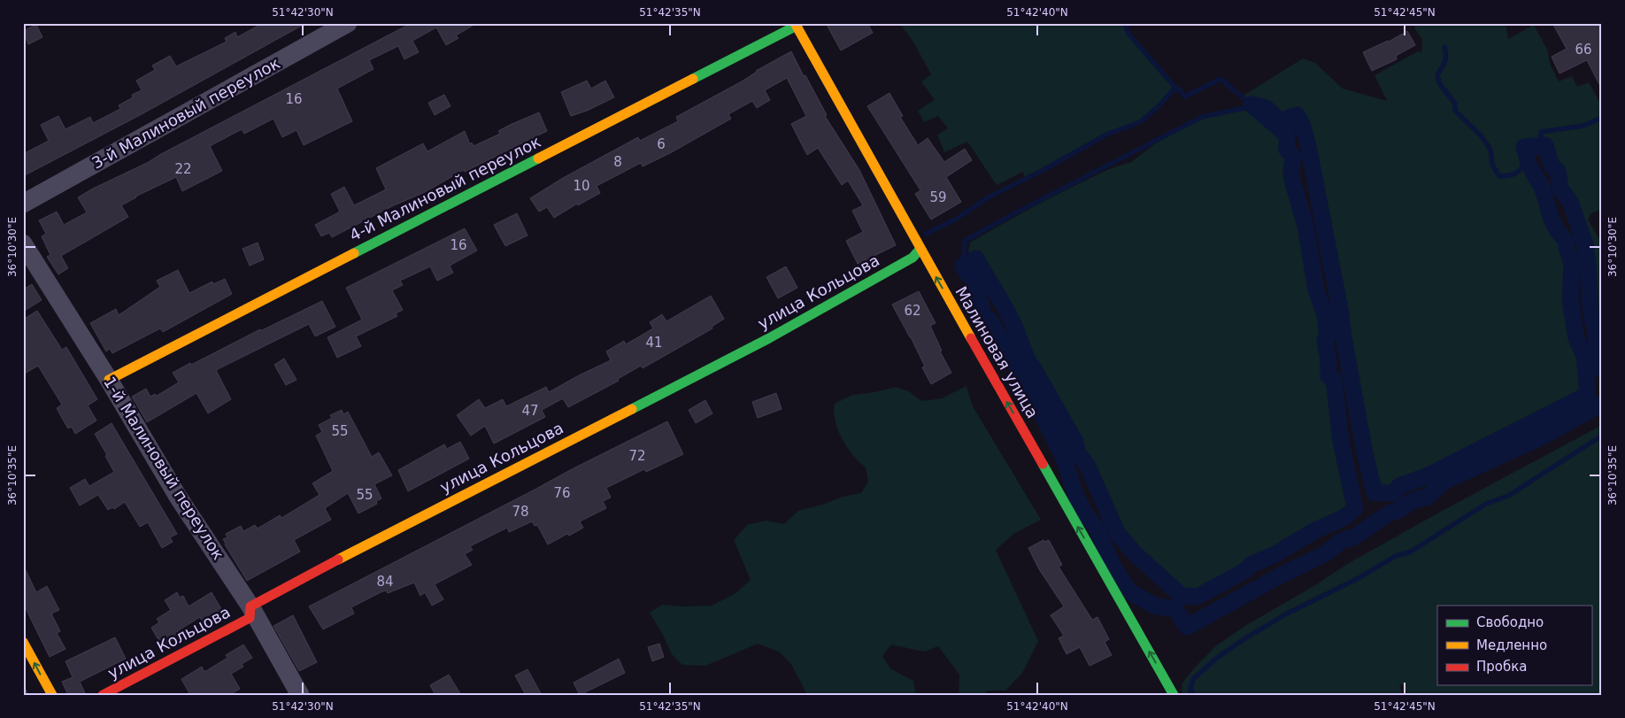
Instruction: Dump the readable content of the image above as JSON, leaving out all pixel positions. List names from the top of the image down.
{
  "streets": {
    "street": [
      "3-й Малиновый переулок",
      "4-й Малиновый переулок",
      "улица Кольцова",
      "Малиновая улица",
      "1-й Малиновый переулок"
    ]
  },
  "crossings": [
    ["4-й Малиновый переулок", "Малиновая улица"],
    ["4-й Малиновый переулок", "1-й Малиновый переулок"],
    ["улица Кольцова", "Малиновая улица"],
    ["улица Кольцова", "1-й Малиновый переулок"]
  ],
  "one_way": ["Малиновая улица"],
  "house_numbers": [
    "66",
    "16",
    "6",
    "8",
    "22",
    "10",
    "59",
    "16",
    "62",
    "41",
    "47",
    "55",
    "72",
    "76",
    "55",
    "78",
    "84"
  ],
  "legend": ["Свободно", "Медленно", "Пробка"],
  "coordinates": [
    "51°42'30\"N",
    "51°42'35\"N",
    "51°42'40\"N",
    "51°42'45\"N",
    "36°10'30\"E",
    "36°10'35\"E"
  ]
}
